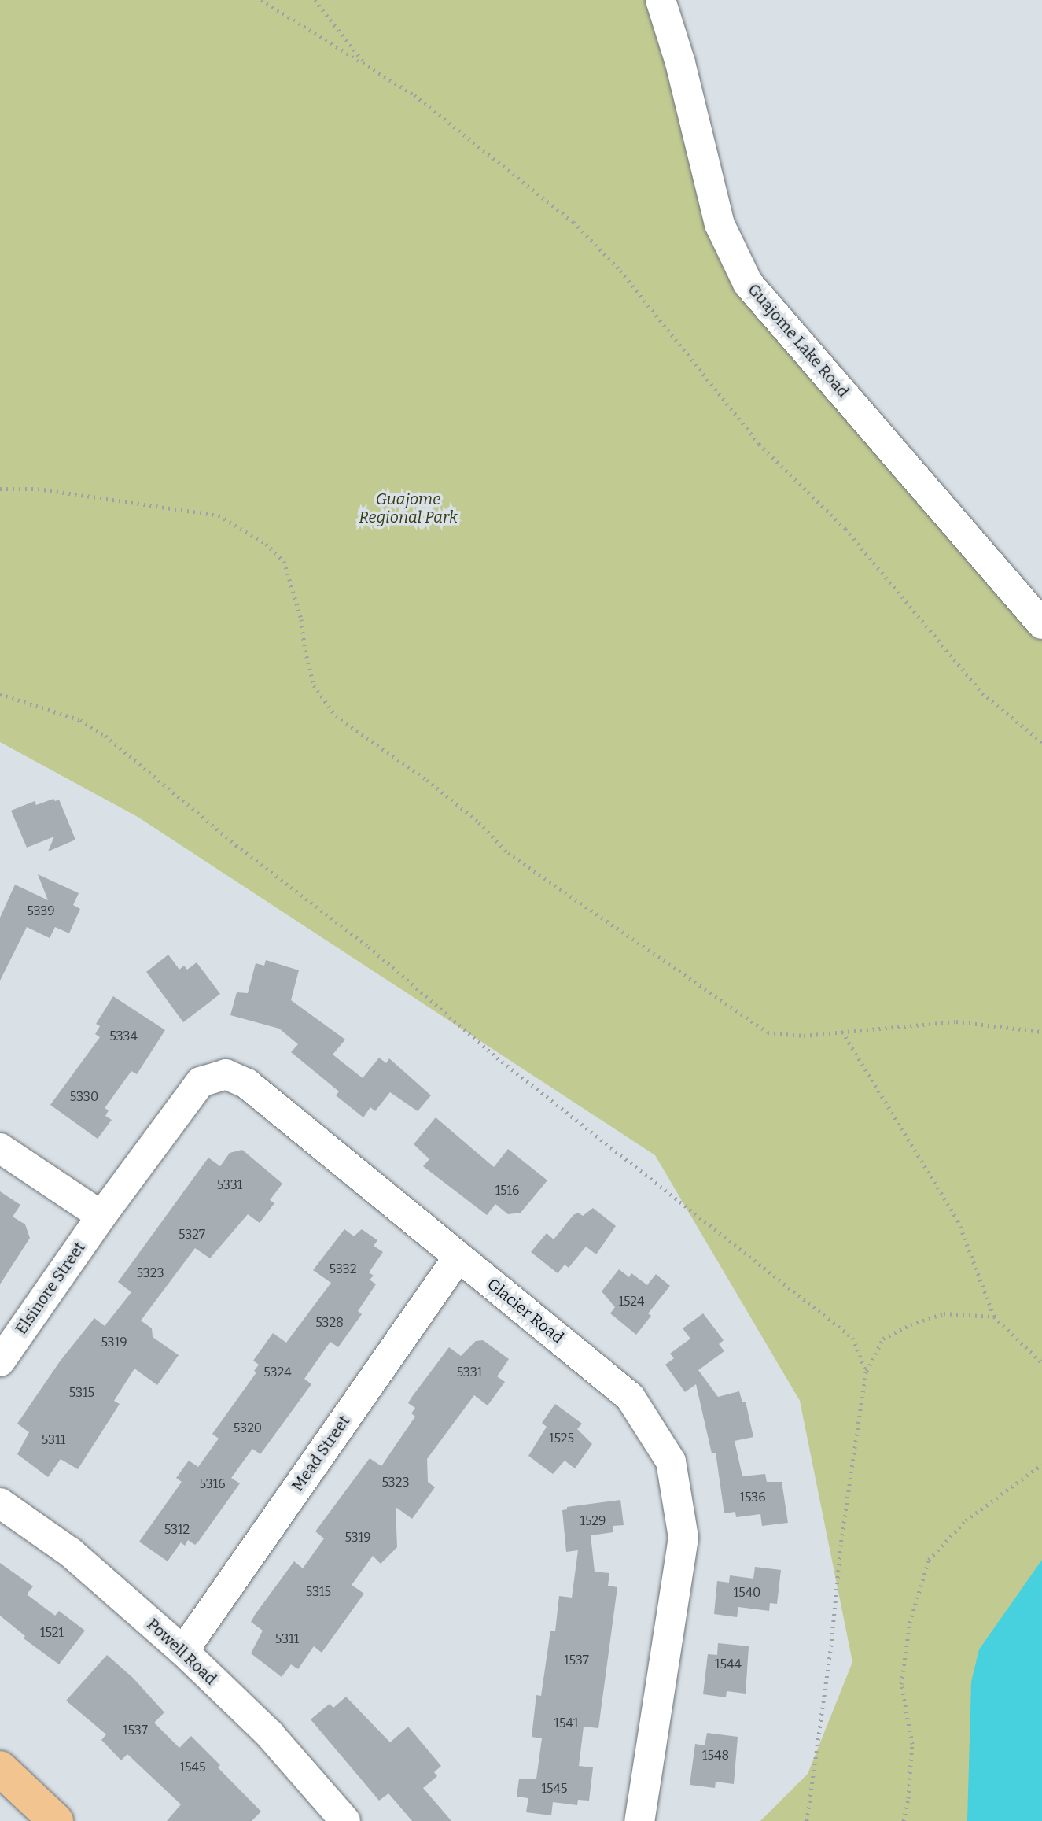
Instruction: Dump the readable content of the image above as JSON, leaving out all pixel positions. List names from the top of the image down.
{
  "streets": {
    "street": [
      "Guajome Lake Road",
      "Elsinore Street",
      "Glacier Road",
      "Mead Street",
      "Powell Road"
    ]
  },
  "crossings": [
    ["Elsinore Street", "Glacier Road"],
    ["Glacier Road", "Mead Street"],
    ["Mead Street", "Powell Road"]
  ],
  "parks": ["Guajome Regional Park"],
  "house_numbers": [
    "5339",
    "5334",
    "5330",
    "5331",
    "1516",
    "5327",
    "5332",
    "5323",
    "1524",
    "5328",
    "5319",
    "5324",
    "5331",
    "5315",
    "5320",
    "1525",
    "5311",
    "5323",
    "5316",
    "1536",
    "1529",
    "5312",
    "5319",
    "5315",
    "1540",
    "1521",
    "5311",
    "1537",
    "1544",
    "1541",
    "1537",
    "1548",
    "1545",
    "1545"
  ]
}
